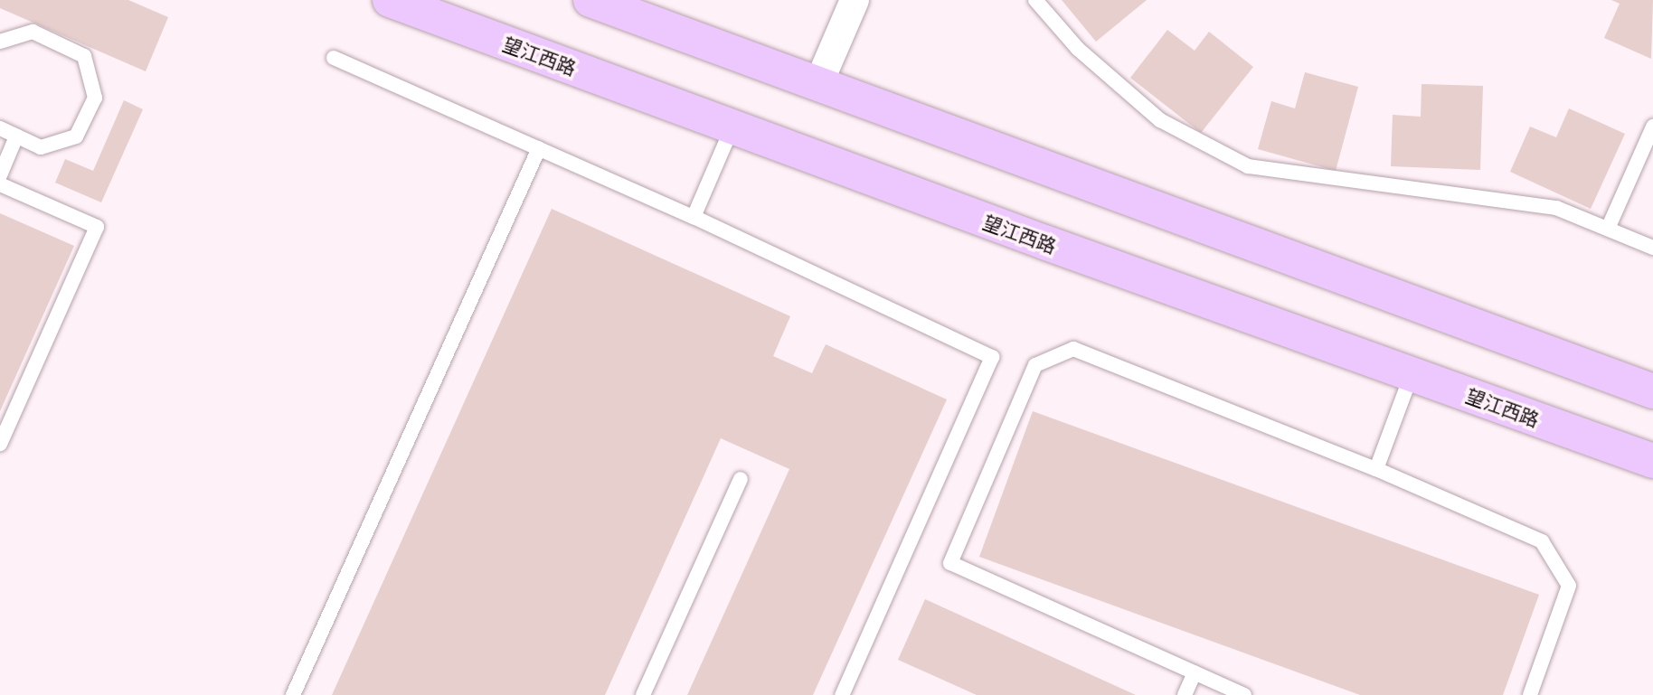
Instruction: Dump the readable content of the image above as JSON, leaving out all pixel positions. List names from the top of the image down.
{
  "streets": {
    "main road": ["望江西路"]
  }
}
